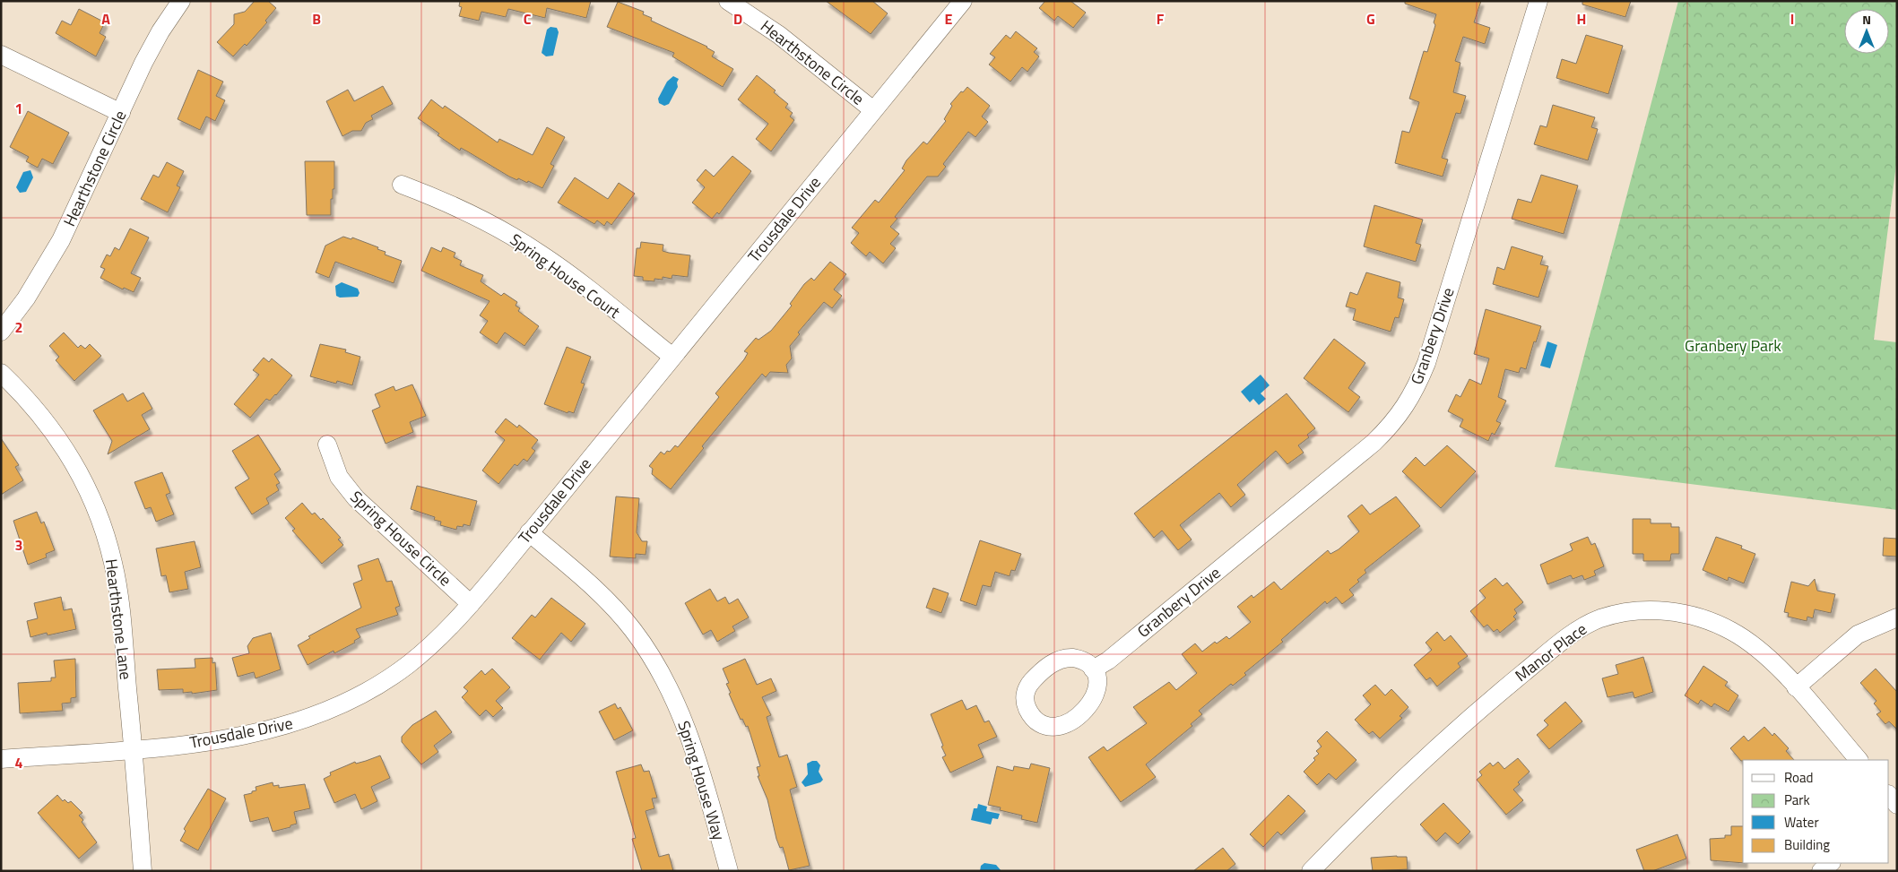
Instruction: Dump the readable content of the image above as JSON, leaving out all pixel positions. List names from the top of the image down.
{
  "streets": {
    "street": [
      "Hearthstone Circle",
      "Trousdale Drive",
      "Spring House Court",
      "Granbery Drive",
      "Spring House Circle",
      "Hearthstone Lane",
      "Manor Place",
      "Spring House Way"
    ]
  },
  "crossings": [
    ["Hearthstone Circle", "Trousdale Drive"],
    ["Trousdale Drive", "Spring House Court"],
    ["Trousdale Drive", "Spring House Circle"],
    ["Trousdale Drive", "Hearthstone Lane"],
    ["Trousdale Drive", "Spring House Way"]
  ],
  "parks": ["Granbery Park"],
  "legend": [
    "Road",
    "Park",
    "Water",
    "Building"
  ],
  "north": "top",
  "grid": {
    "columns": [
      "A",
      "B",
      "C",
      "D",
      "E",
      "F",
      "G",
      "H",
      "I"
    ],
    "rows": [
      "1",
      "2",
      "3",
      "4"
    ]
  }
}
